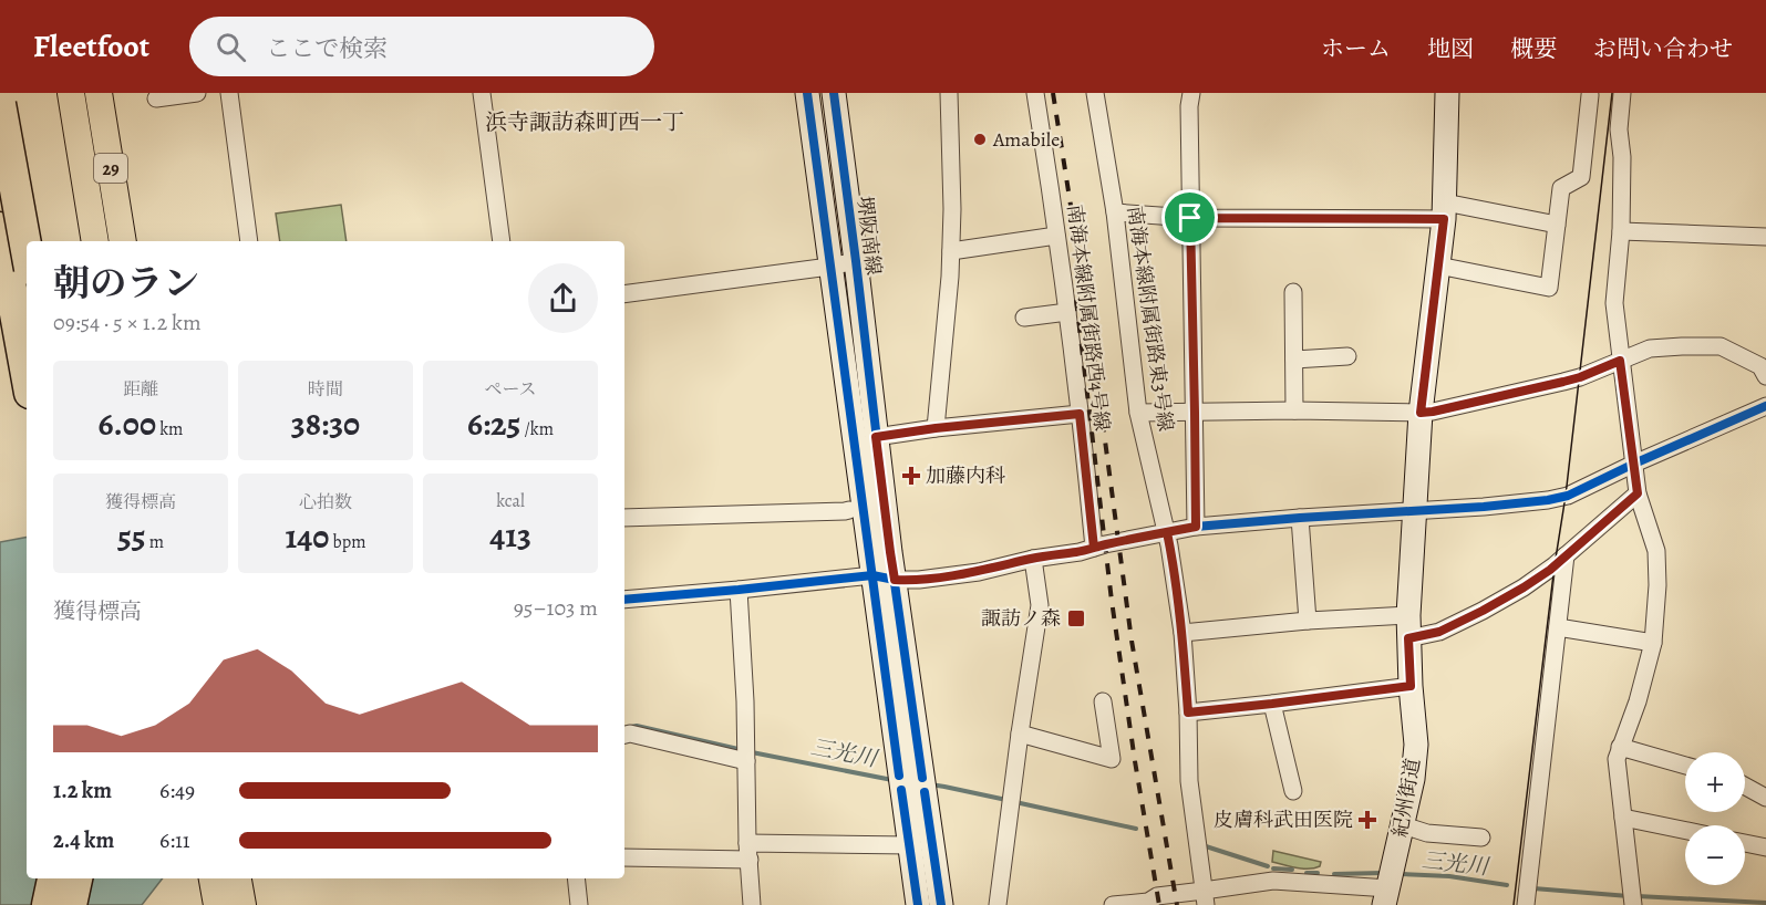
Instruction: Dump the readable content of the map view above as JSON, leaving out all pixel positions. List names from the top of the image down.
{
  "streets": {
    "main road": ["29", "堺阪南線", "紀州街道"],
    "street": ["南海本線附属街路西4号線", "南海本線附属街路東3号線"]
  },
  "districts": ["浜寺諏訪森町西一丁"],
  "water": ["三光川"],
  "places": {
    "other": ["Amabile"],
    "health": ["加藤内科", "皮膚科武田医院"],
    "transit": ["諏訪ノ森"]
  },
  "page": {
    "header": "Fleetfoot",
    "search": "ここで検索",
    "nav": [
      "ホーム",
      "地図",
      "概要",
      "お問い合わせ"
    ],
    "heading": ["朝のラン", "09:54 · 5 × 1.2 km"],
    "stats": [
      ["距離", "6.00 km"],
      ["時間", "38:30"],
      ["ペース", "6:25 /km"],
      ["獲得標高", "55 m"],
      ["心拍数", "140 bpm"],
      ["kcal", "413"]
    ],
    "chart": ["獲得標高", "95–103 m"],
    "map_buttons": ["+", "−"],
    "list": [
      {
        "name": "1.2 km",
        "note": "6:49"
      },
      {
        "name": "2.4 km",
        "note": "6:11"
      }
    ]
  }
}
